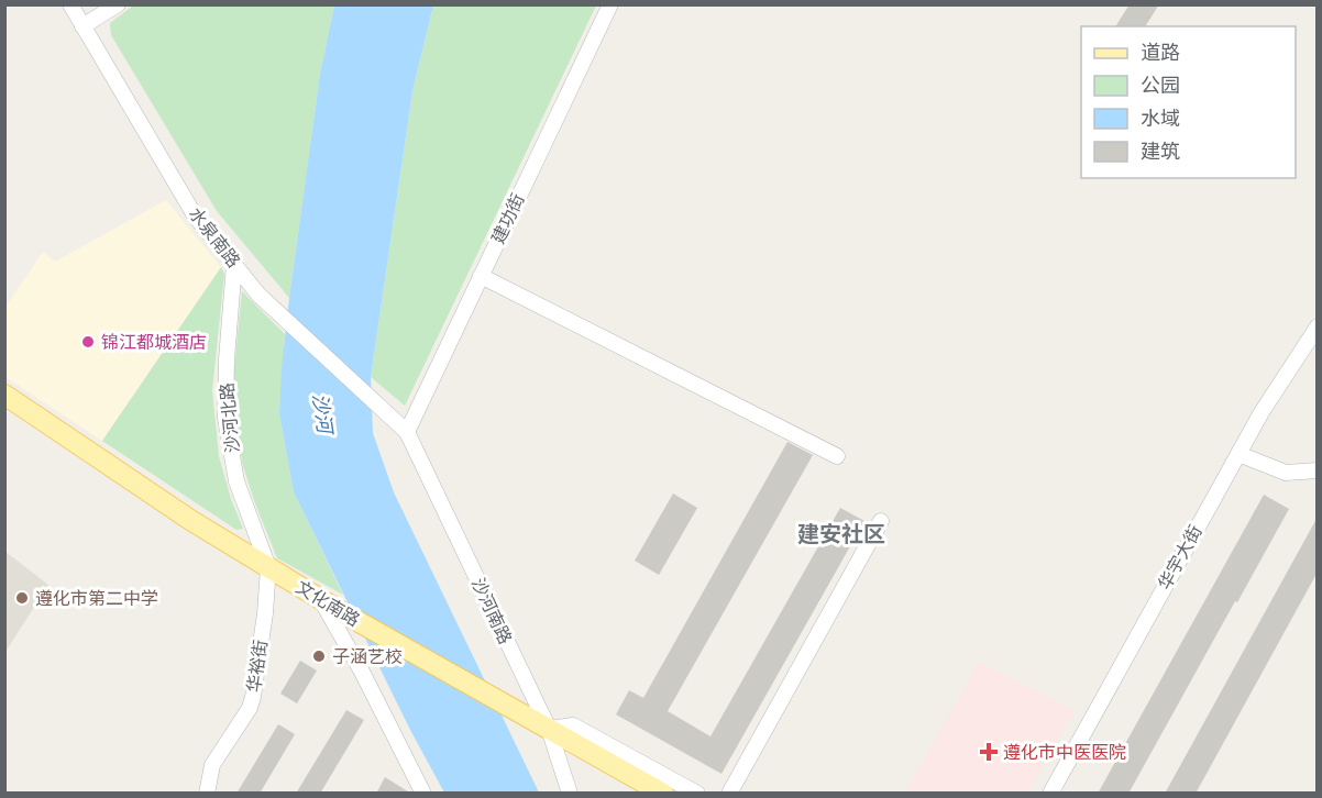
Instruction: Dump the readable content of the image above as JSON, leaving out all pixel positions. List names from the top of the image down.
{
  "streets": {
    "main road": ["文化南路"],
    "street": [
      "建功街",
      "水泉南路",
      "沙河北路",
      "华宇大街",
      "沙河南路",
      "华裕街"
    ]
  },
  "crossings": [
    ["建功街", "水泉南路"],
    ["建功街", "沙河南路"],
    ["水泉南路", "沙河北路"],
    ["水泉南路", "沙河南路"],
    ["沙河北路", "文化南路"],
    ["沙河北路", "华裕街"],
    ["文化南路", "沙河南路"],
    ["文化南路", "华裕街"]
  ],
  "districts": ["建安社区"],
  "water": ["沙河"],
  "places": {
    "other": ["锦江都城酒店", "遵化市第二中学", "子涵艺校"],
    "health": ["遵化市中医医院"]
  },
  "legend": [
    "道路",
    "公园",
    "水域",
    "建筑"
  ]
}
